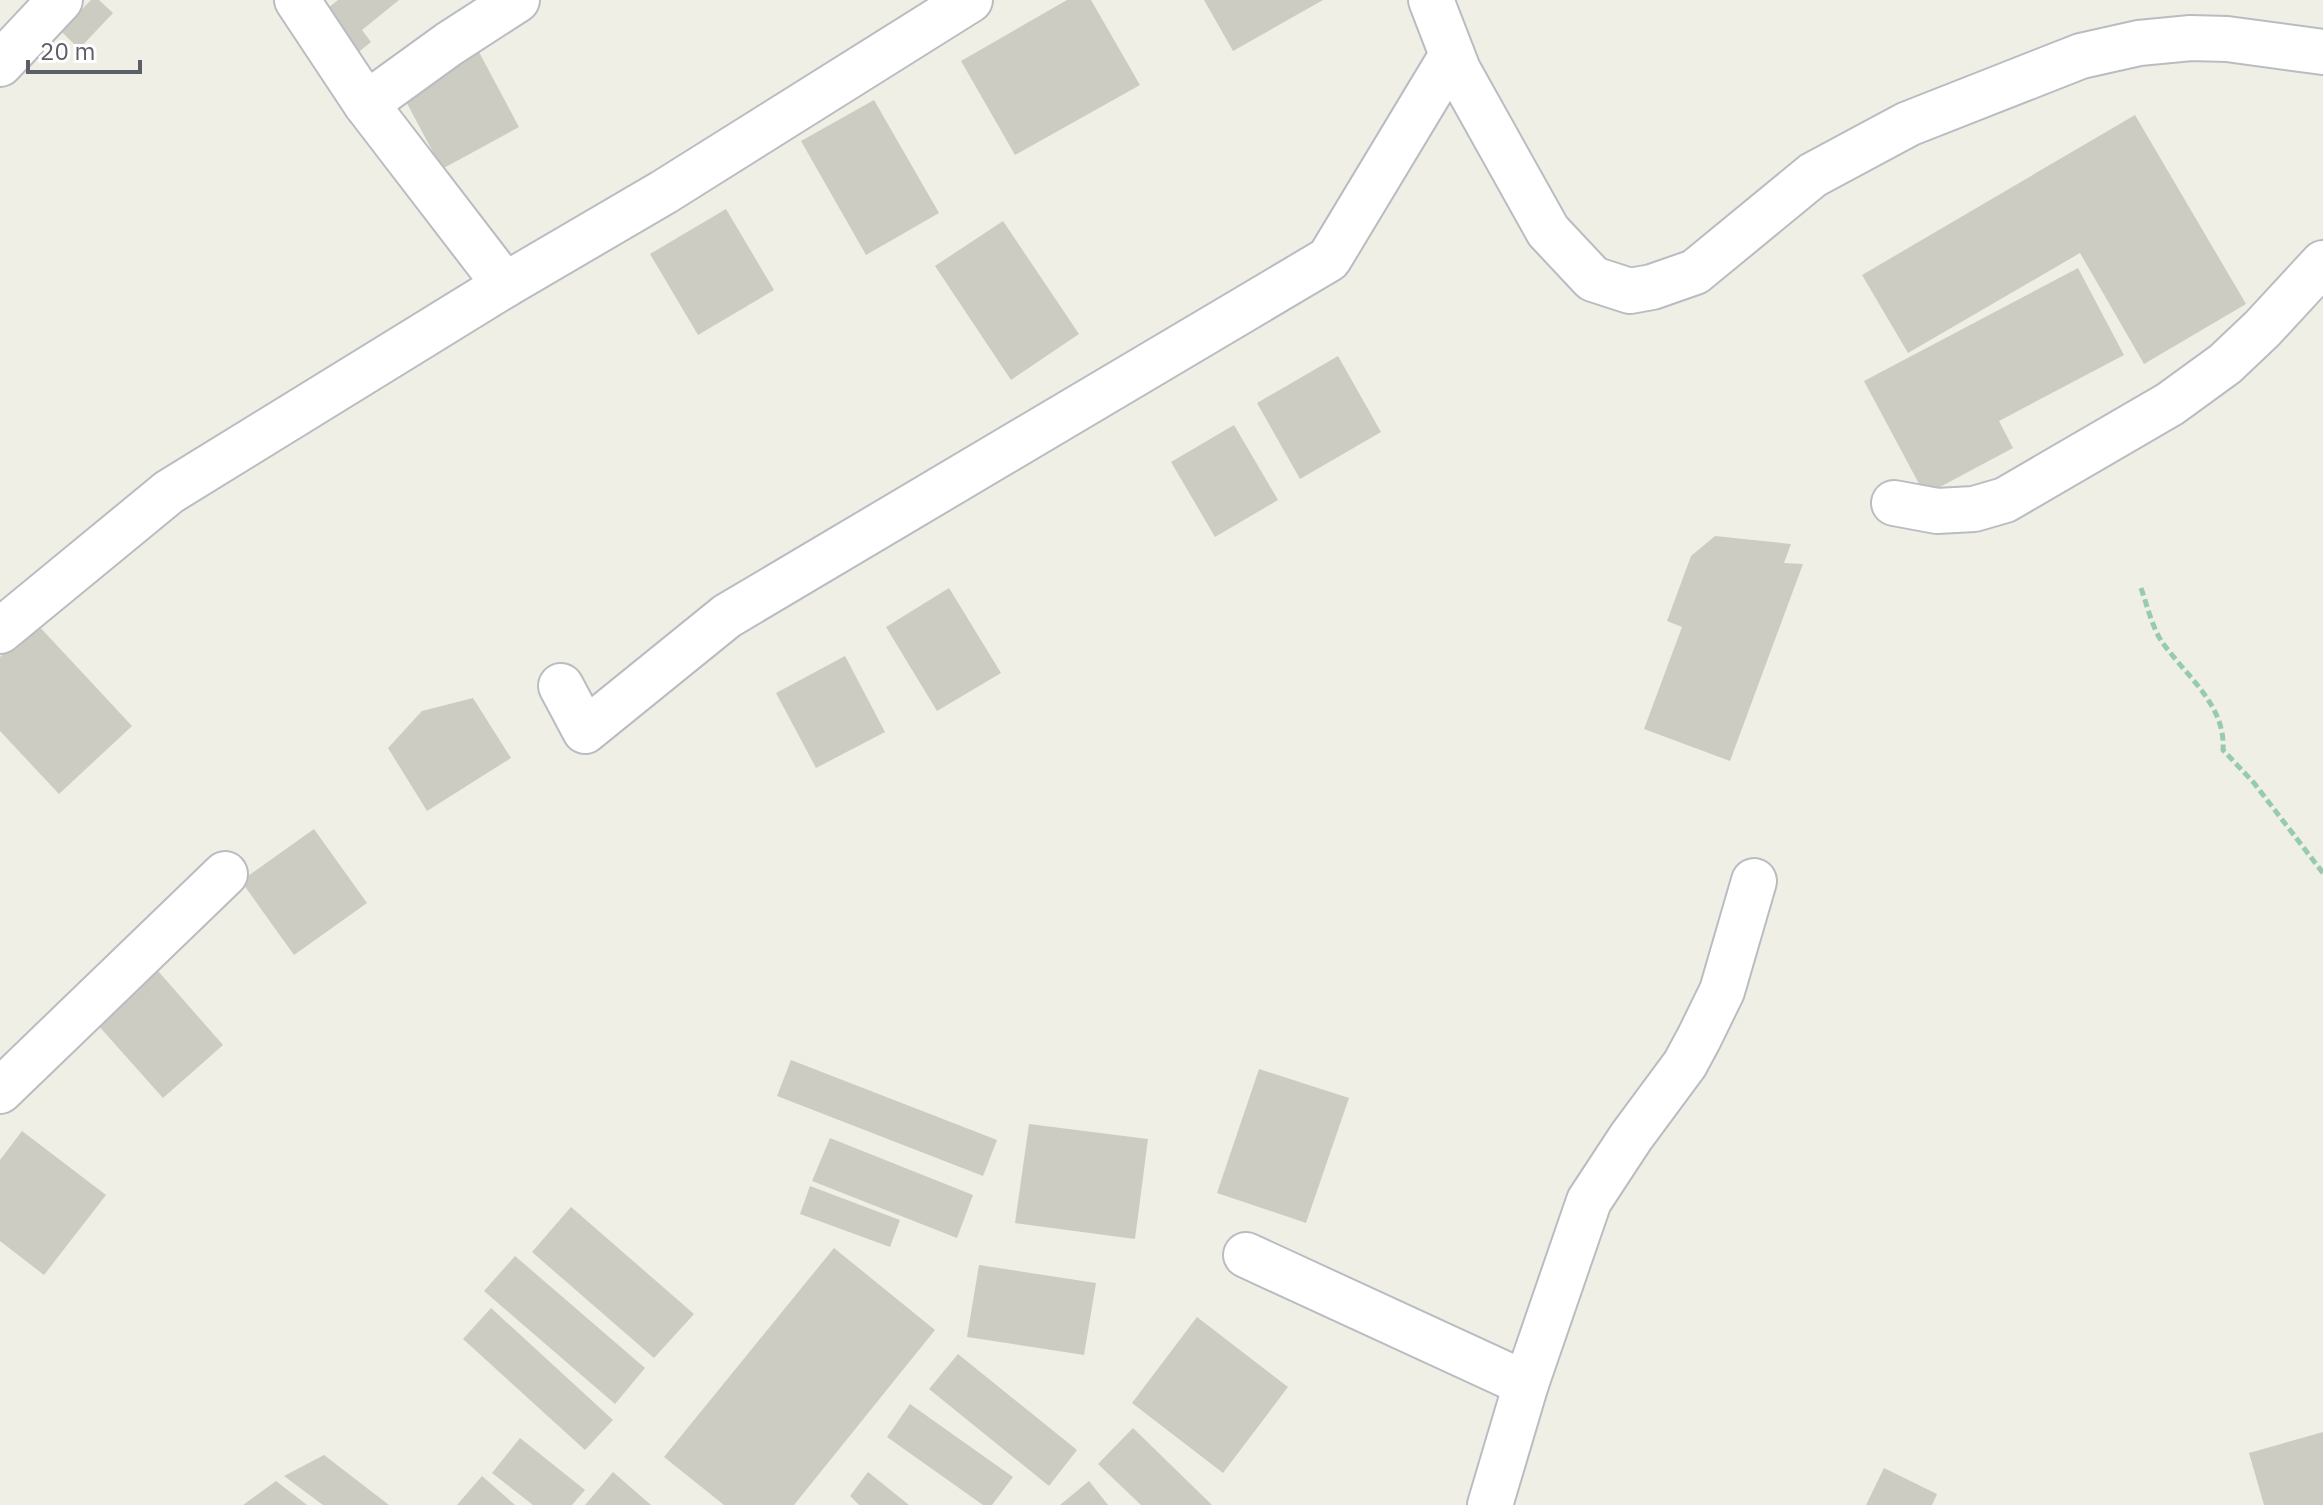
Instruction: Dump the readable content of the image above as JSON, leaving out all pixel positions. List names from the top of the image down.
{
  "scale_bar": "20 m"
}
